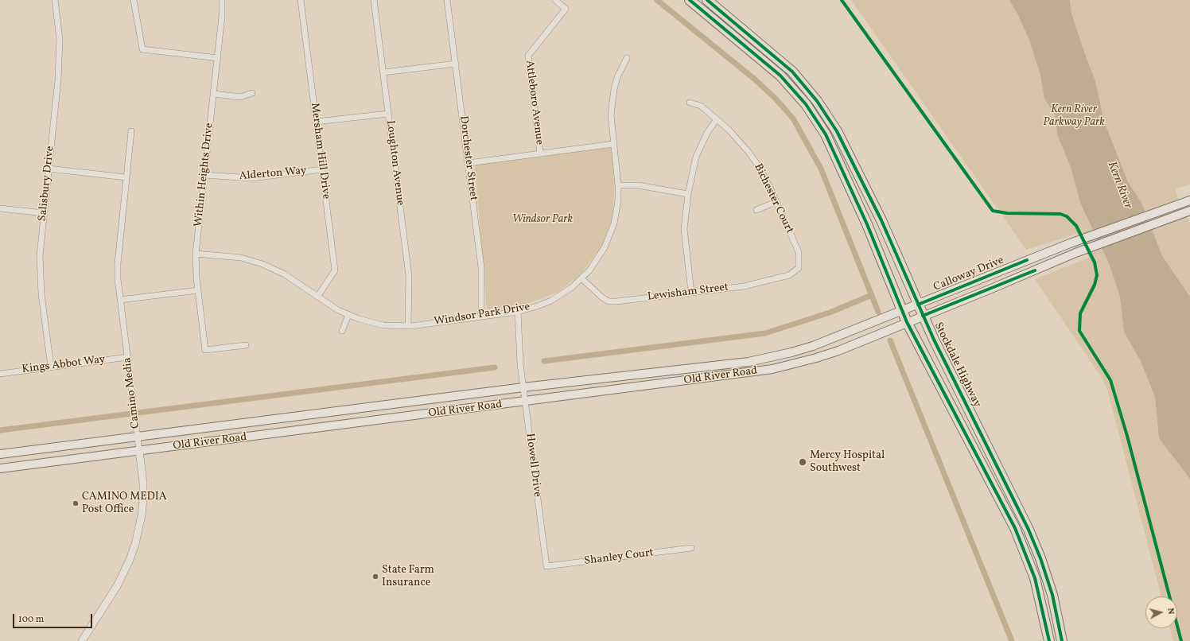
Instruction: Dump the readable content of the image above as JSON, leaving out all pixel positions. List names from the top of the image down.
{
  "streets": {
    "main road": ["Calloway Drive", "Stockdale Highway", "Old River Road"],
    "street": [
      "Attleboro Avenue",
      "Mersham Hill Drive",
      "Dorchester Street",
      "Loughton Avenue",
      "Alderton Way",
      "Within Heights Drive",
      "Salisbury Drive",
      "Bichester Court",
      "Lewisham Street",
      "Windsor Park Drive",
      "Kings Abbot Way",
      "Camino Media",
      "Howell Drive",
      "Shanley Court"
    ]
  },
  "crossings": [
    ["Mersham Hill Drive", "Alderton Way"],
    ["Mersham Hill Drive", "Windsor Park Drive"],
    ["Dorchester Street", "Windsor Park Drive"],
    ["Loughton Avenue", "Windsor Park Drive"],
    ["Alderton Way", "Within Heights Drive"],
    ["Within Heights Drive", "Windsor Park Drive"],
    ["Salisbury Drive", "Kings Abbot Way"],
    ["Bichester Court", "Lewisham Street"],
    ["Calloway Drive", "Stockdale Highway"],
    ["Calloway Drive", "Old River Road"],
    ["Lewisham Street", "Windsor Park Drive"],
    ["Windsor Park Drive", "Howell Drive"],
    ["Kings Abbot Way", "Camino Media"],
    ["Stockdale Highway", "Old River Road"],
    ["Old River Road", "Camino Media"],
    ["Old River Road", "Howell Drive"],
    ["Howell Drive", "Shanley Court"]
  ],
  "water": ["Kern River"],
  "parks": ["Kern River Parkway Park", "Windsor Park"],
  "places": ["Mercy Hospital Southwest", "CAMINO MEDIA Post Office", "State Farm Insurance"],
  "scale_bar": "100 m",
  "north": "right"
}
